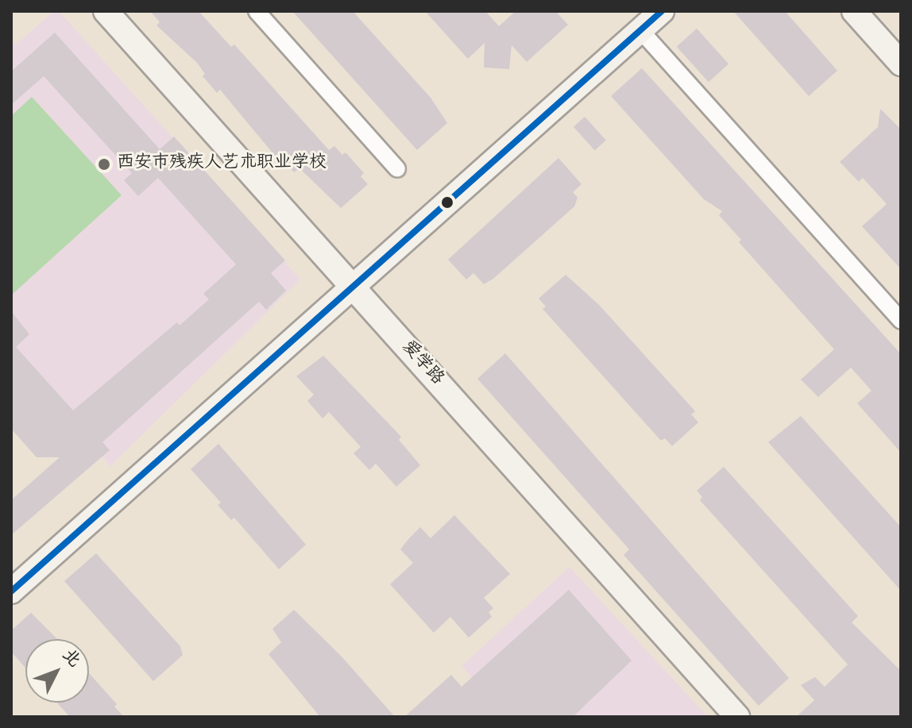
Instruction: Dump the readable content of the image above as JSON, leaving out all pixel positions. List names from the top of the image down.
{
  "streets": {
    "street": ["爱学路"]
  },
  "places": ["西安市残疾人艺术职业学校"],
  "north": "top right"
}
